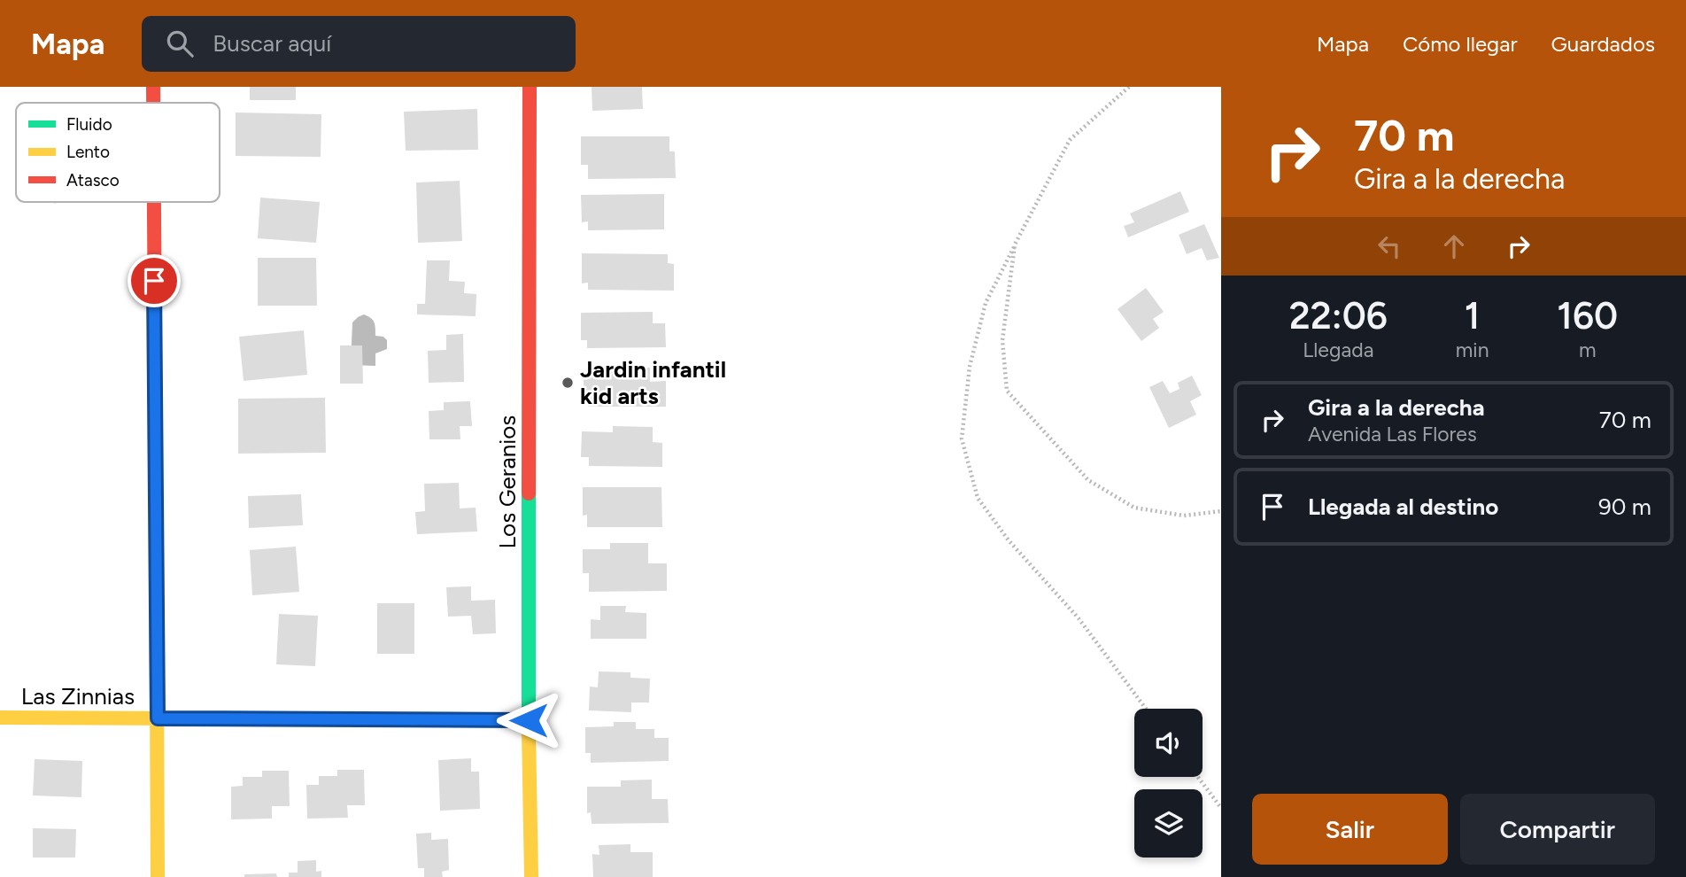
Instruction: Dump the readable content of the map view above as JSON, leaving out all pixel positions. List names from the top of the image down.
{
  "streets": {
    "street": ["Los Geranios", "Las Zinnias"]
  },
  "crossings": [
    ["Los Geranios", "Las Zinnias"]
  ],
  "places": ["Jardin infantil kid arts"],
  "legend": ["Fluido", "Lento", "Atasco"],
  "page": {
    "header": "Mapa",
    "search": "Buscar aquí",
    "nav": ["Mapa", "Cómo llegar", "Guardados"],
    "turn": ["70 m", "Gira a la derecha"],
    "eta": [
      "22:06",
      "Llegada",
      "1",
      "min",
      "160",
      "m"
    ],
    "list": [
      {
        "name": "Gira a la derecha",
        "note": "Avenida Las Flores",
        "value": "70 m"
      },
      {
        "name": "Llegada al destino",
        "value": "90 m"
      }
    ],
    "buttons": ["Salir", "Compartir"]
  }
}
